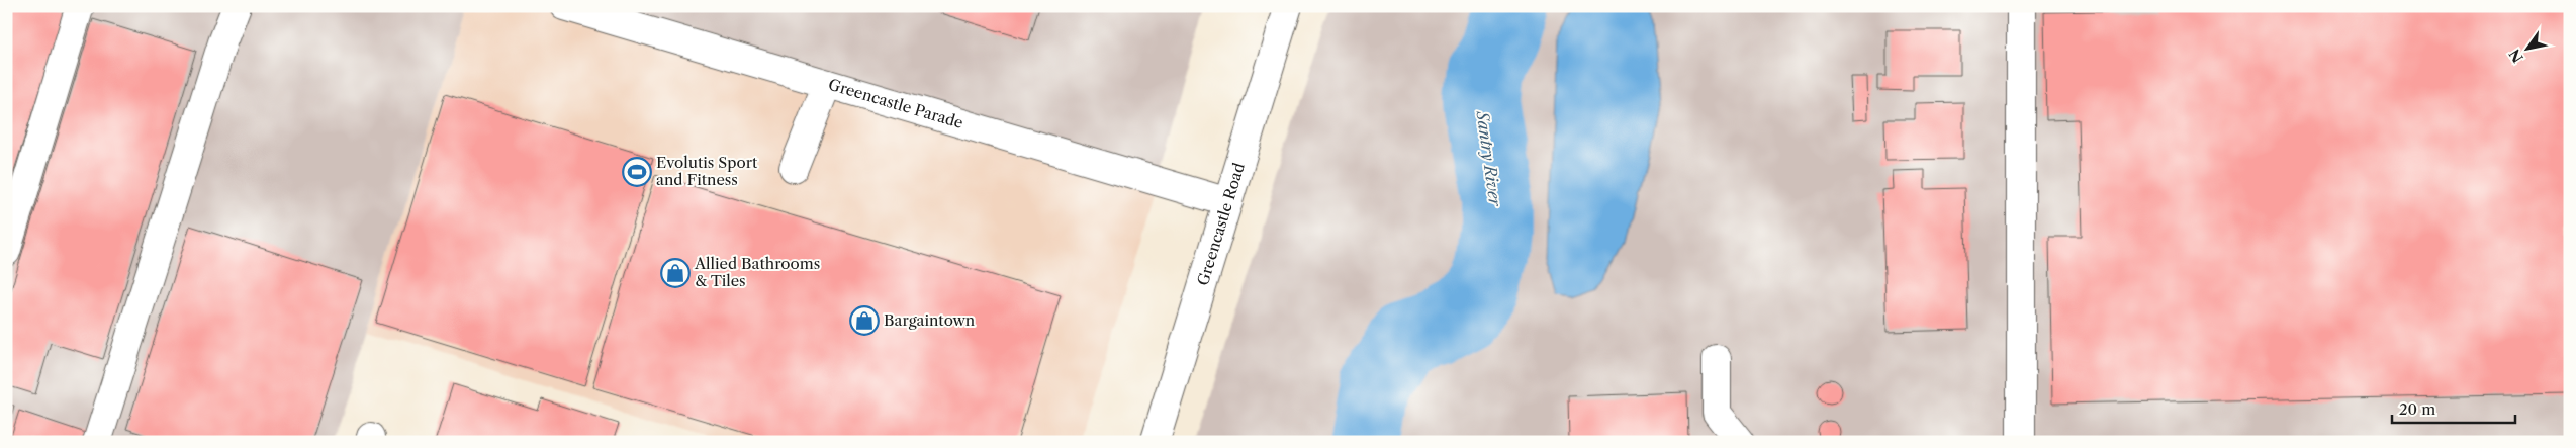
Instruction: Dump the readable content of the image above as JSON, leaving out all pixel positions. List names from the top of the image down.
{
  "streets": {
    "street": ["Greencastle Parade", "Greencastle Road"]
  },
  "crossings": [
    ["Greencastle Parade", "Greencastle Road"]
  ],
  "water": ["Santry River"],
  "places": {
    "sports": ["Evolutis Sport and Fitness"],
    "shop": ["Allied Bathrooms & Tiles", "Bargaintown"]
  },
  "scale_bar": "20 m",
  "north": "bottom left"
}
